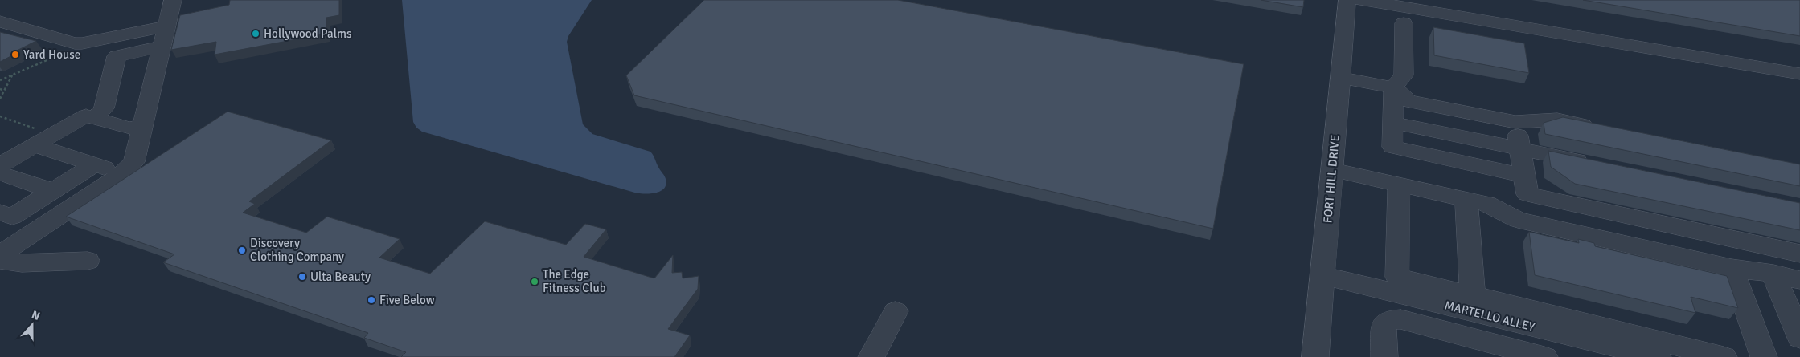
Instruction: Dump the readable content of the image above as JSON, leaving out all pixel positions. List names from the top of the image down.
{
  "streets": {
    "street": ["FORT HILL DRIVE", "MARTELLO ALLEY"]
  },
  "crossings": [
    ["FORT HILL DRIVE", "MARTELLO ALLEY"]
  ],
  "places": [
    "Hollywood Palms",
    "Yard House",
    "Discovery Clothing Company",
    "Ulta Beauty",
    "The Edge Fitness Club",
    "Five Below"
  ],
  "north": "top"
}
